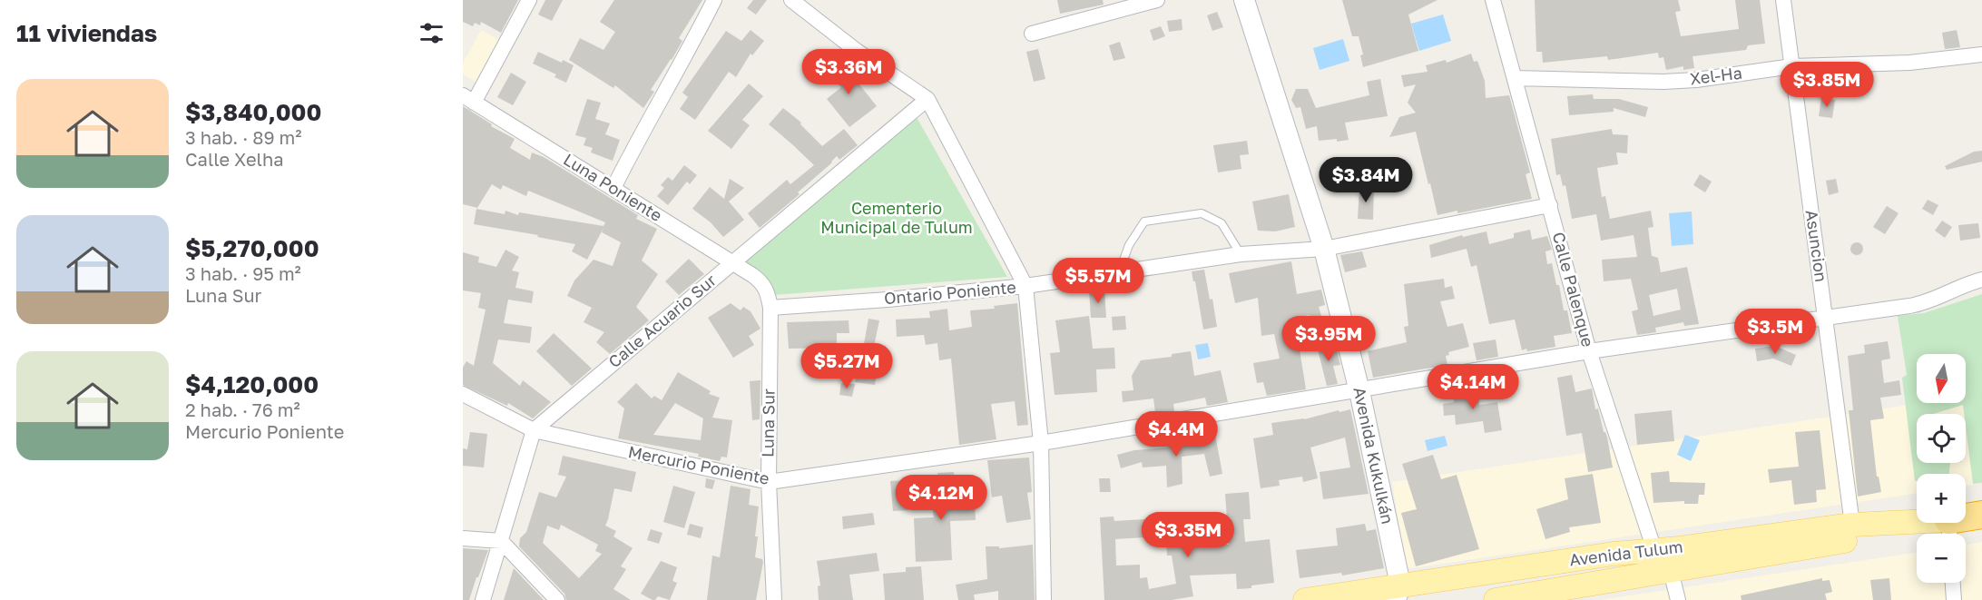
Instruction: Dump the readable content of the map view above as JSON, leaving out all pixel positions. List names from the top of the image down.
{
  "streets": {
    "highway": ["Avenida Tulum"],
    "street": [
      "Xel-Ha",
      "Luna Poniente",
      "Asuncion",
      "Calle Palenque",
      "Ontario Poniente",
      "Calle Acuario Sur",
      "Luna Sur",
      "Avenida Kukulkán",
      "Mercurio Poniente"
    ]
  },
  "crossings": [
    ["Xel-Ha", "Asuncion"],
    ["Xel-Ha", "Calle Palenque"],
    ["Luna Poniente", "Calle Acuario Sur"],
    ["Luna Poniente", "Luna Sur"],
    ["Asuncion", "Mercurio Poniente"],
    ["Asuncion", "Avenida Tulum"],
    ["Calle Palenque", "Ontario Poniente"],
    ["Calle Palenque", "Mercurio Poniente"],
    ["Calle Palenque", "Avenida Tulum"],
    ["Ontario Poniente", "Luna Sur"],
    ["Ontario Poniente", "Avenida Kukulkán"],
    ["Calle Acuario Sur", "Mercurio Poniente"],
    ["Luna Sur", "Mercurio Poniente"],
    ["Avenida Kukulkán", "Mercurio Poniente"],
    ["Avenida Kukulkán", "Avenida Tulum"]
  ],
  "parks": ["Cementerio Municipal de Tulum"],
  "north": "bottom",
  "page": {
    "heading": "11 viviendas",
    "price": [
      "$3.36M",
      "$3.85M",
      "$3.84M",
      "$5.57M",
      "$3.5M",
      "$3.95M",
      "$5.27M",
      "$4.14M",
      "$4.4M",
      "$4.12M",
      "$3.35M"
    ],
    "list": [
      {
        "name": "$3,840,000",
        "note": "3 hab. · 89 m² · Calle Xelha"
      },
      {
        "name": "$5,270,000",
        "note": "3 hab. · 95 m² · Luna Sur"
      },
      {
        "name": "$4,120,000",
        "note": "2 hab. · 76 m² · Mercurio Poniente"
      }
    ],
    "map_buttons": ["+", "−"]
  }
}
